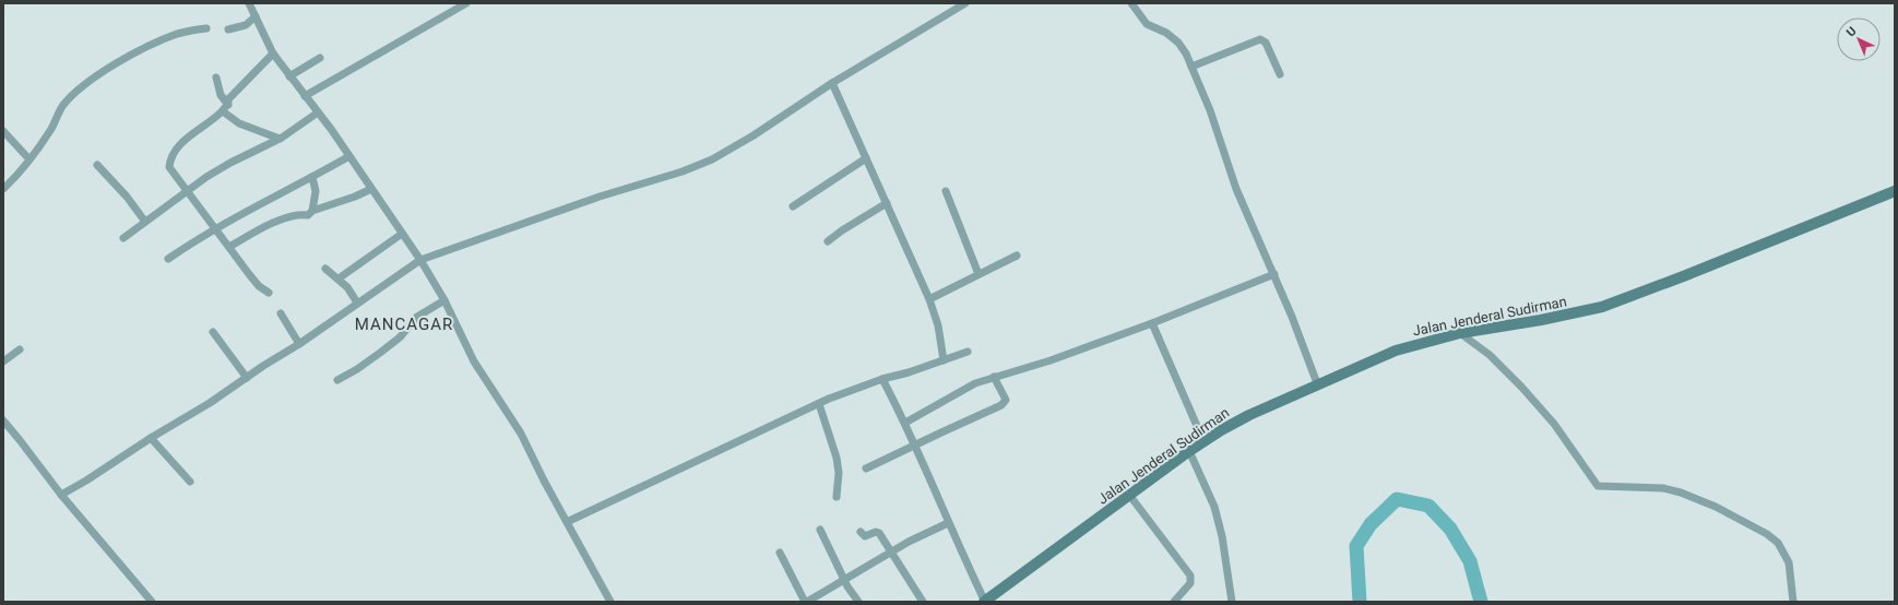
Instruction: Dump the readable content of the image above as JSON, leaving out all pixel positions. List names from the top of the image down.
{
  "streets": {
    "main road": ["Jalan Jenderal Sudirman"]
  },
  "districts": ["MANCAGAR"],
  "north": "top left"
}
